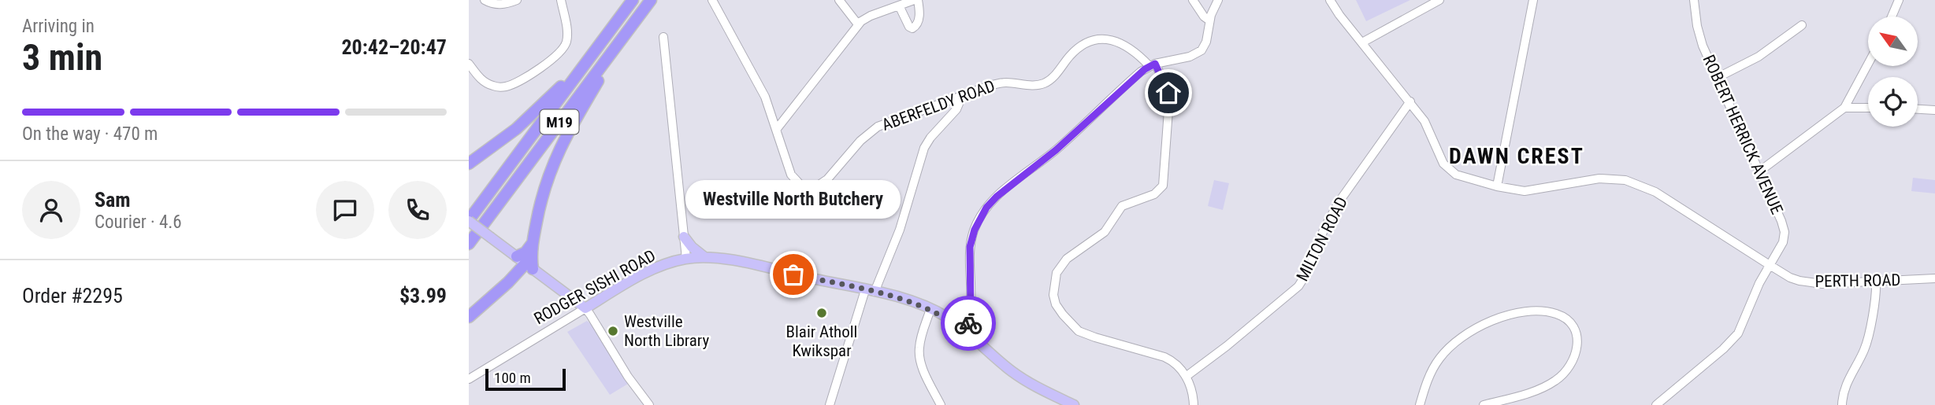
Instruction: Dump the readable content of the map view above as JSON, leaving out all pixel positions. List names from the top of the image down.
{
  "streets": {
    "highway": ["M19"],
    "main road": ["RODGER SISHI ROAD"],
    "street": [
      "ABERFELDY ROAD",
      "ROBERT HERRICK AVENUE",
      "MILTON ROAD",
      "PERTH ROAD"
    ]
  },
  "crossings": [
    ["ABERFELDY ROAD", "MILTON ROAD"],
    ["ROBERT HERRICK AVENUE", "PERTH ROAD"],
    ["MILTON ROAD", "PERTH ROAD"]
  ],
  "districts": ["DAWN CREST"],
  "places": ["Westville North Butchery", "Blair Atholl Kwikspar", "Westville North Library"],
  "scale_bar": "100 m",
  "north": "top left",
  "page": {
    "heading": ["3 min", "Arriving in", "20:42–20:47"],
    "panel": [
      "Sam",
      "Courier · 4.6",
      "Order #2295",
      "$3.99"
    ],
    "bar": "On the way · 470 m",
    "bubble": "Westville North Butchery",
    "scale": "100 m"
  }
}
